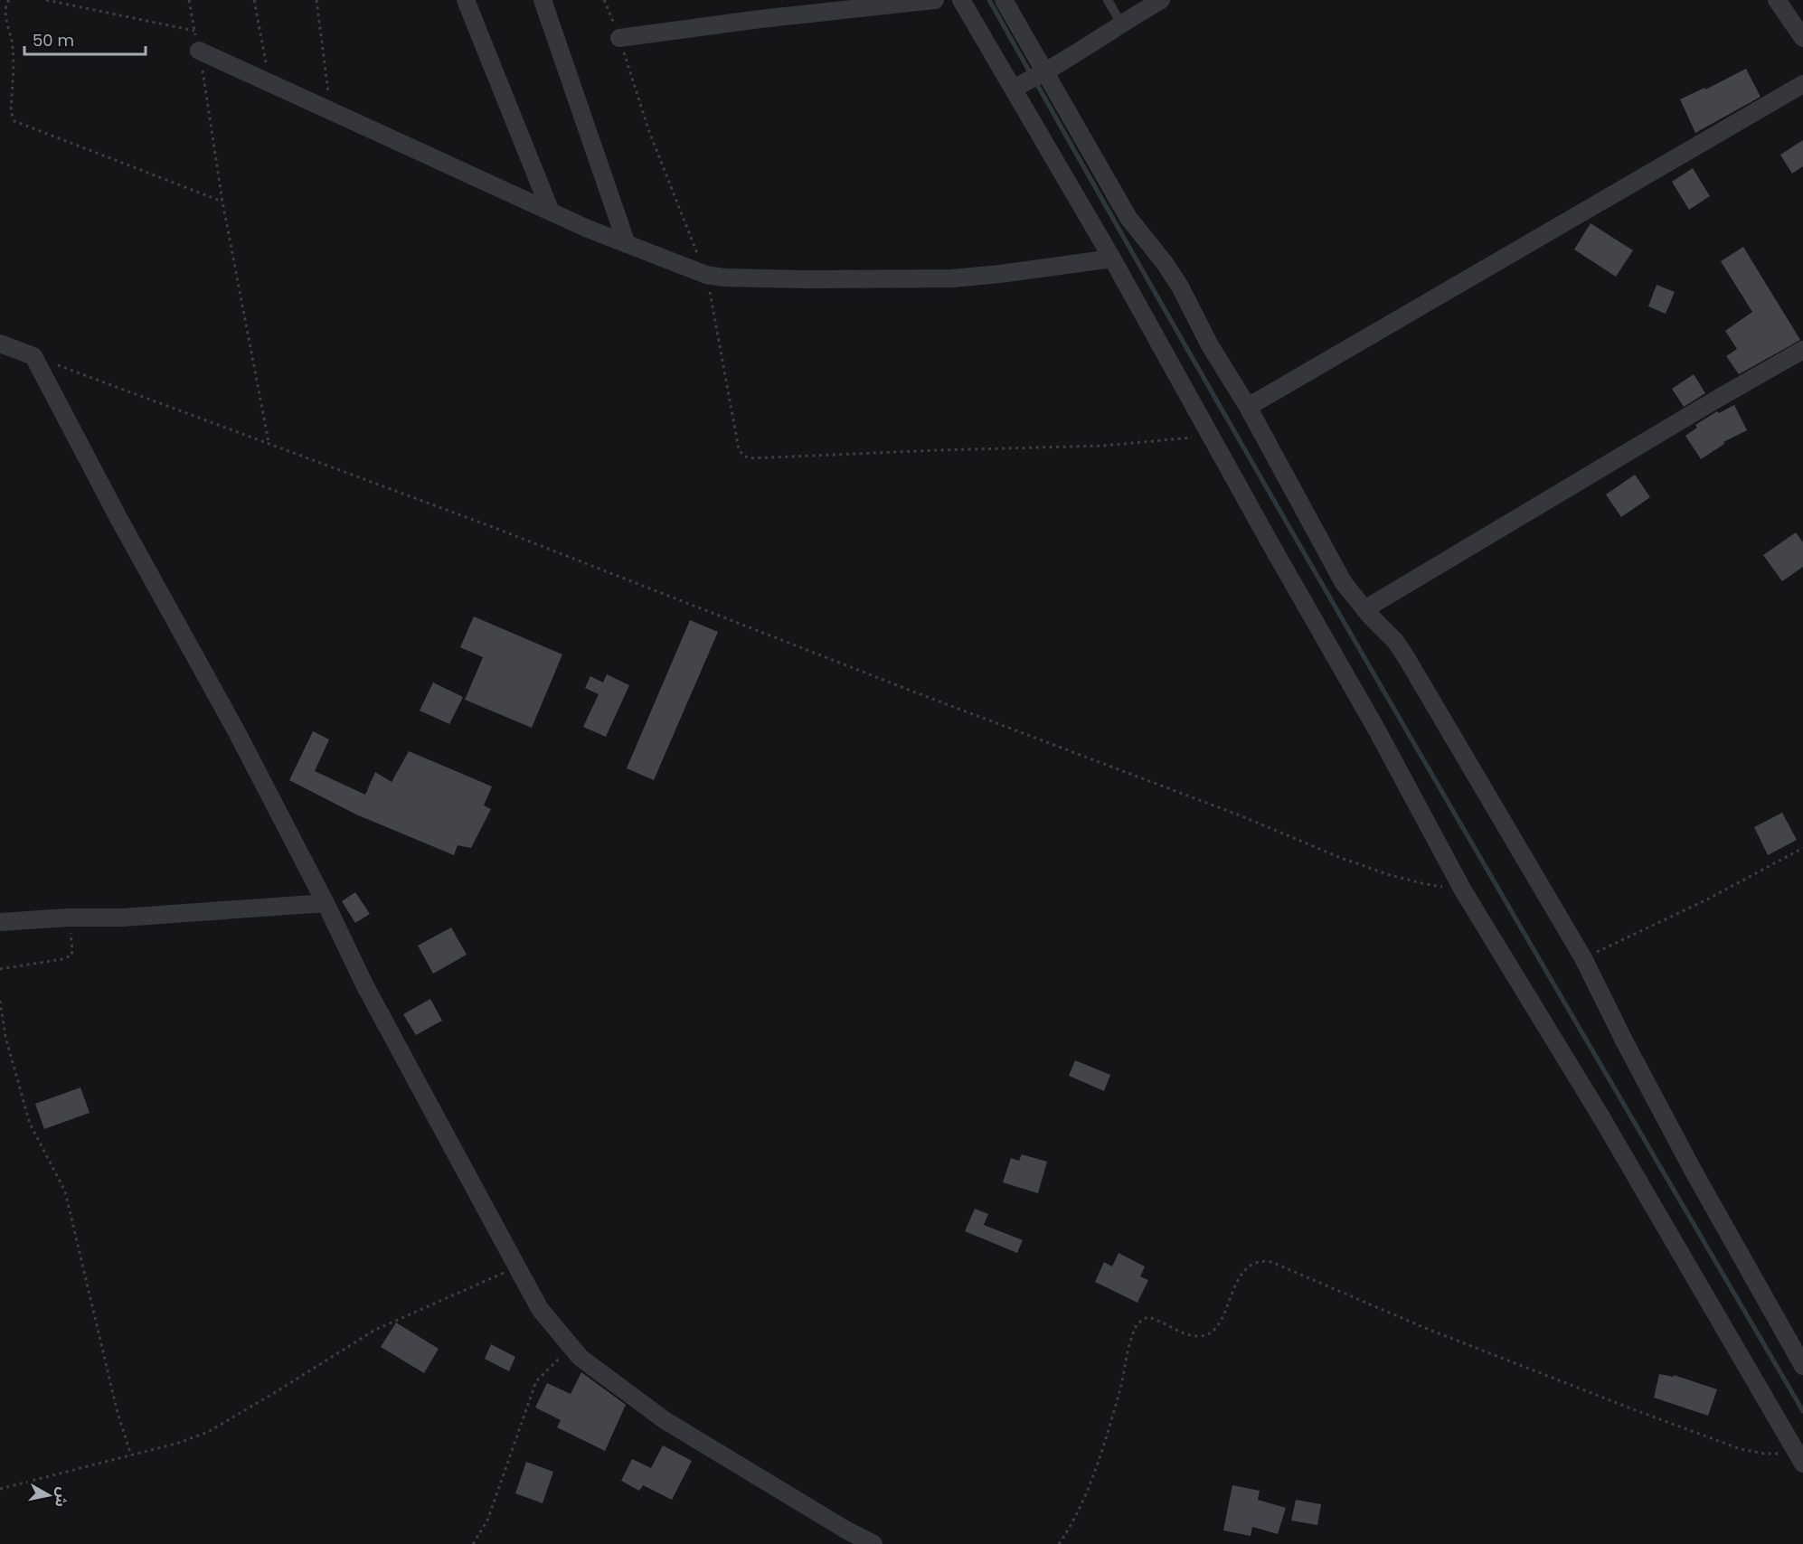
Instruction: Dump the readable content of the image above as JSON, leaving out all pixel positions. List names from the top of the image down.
{
  "scale_bar": "50 m",
  "north": "right"
}
